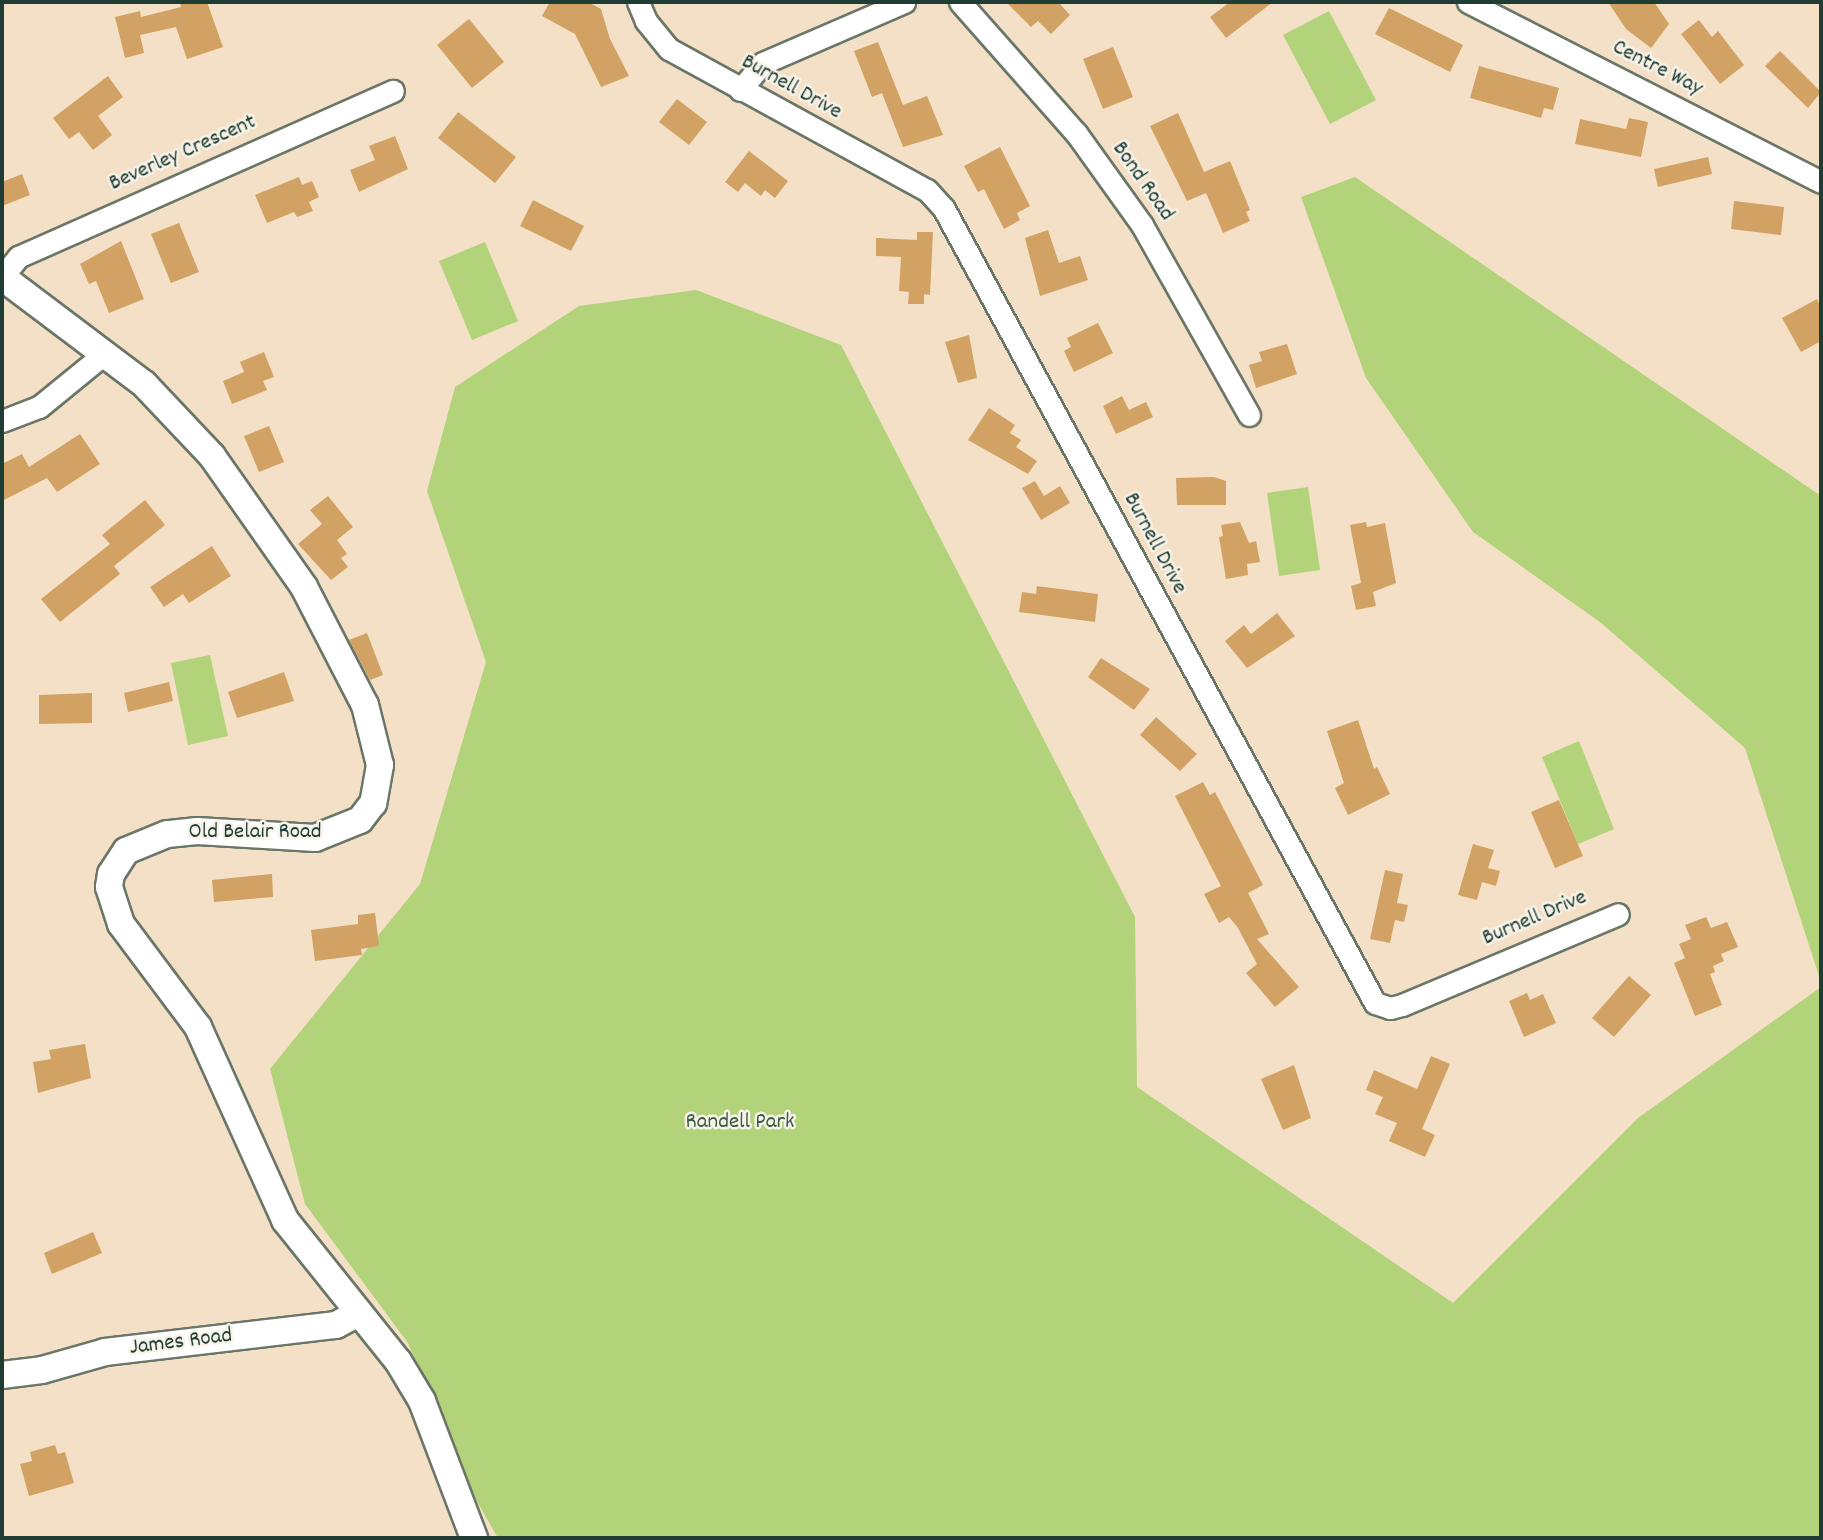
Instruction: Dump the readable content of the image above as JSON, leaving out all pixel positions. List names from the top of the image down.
{
  "streets": {
    "main road": ["Old Belair Road", "James Road"],
    "street": [
      "Centre Way",
      "Burnell Drive",
      "Beverley Crescent",
      "Bond Road"
    ]
  },
  "crossings": [
    ["Beverley Crescent", "Old Belair Road"],
    ["Old Belair Road", "James Road"]
  ],
  "parks": ["Randell Park"]
}
